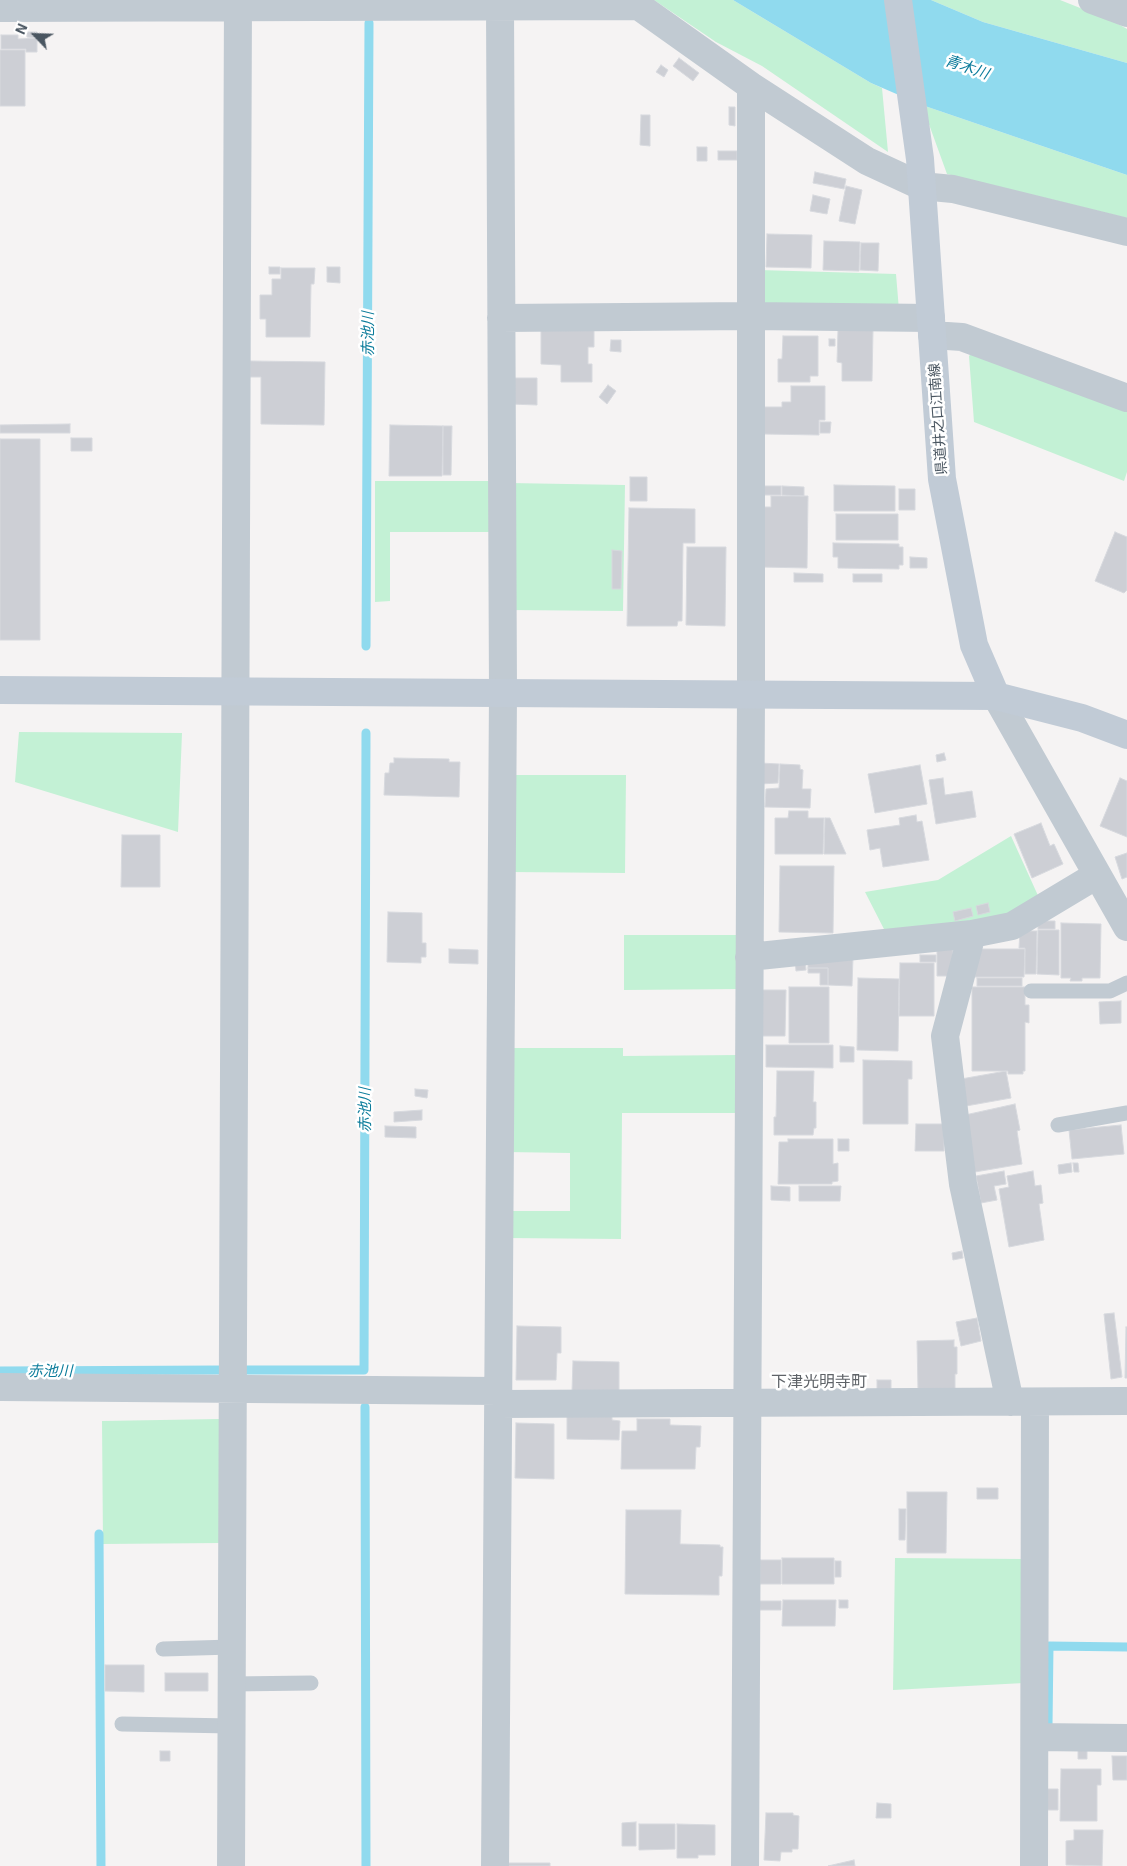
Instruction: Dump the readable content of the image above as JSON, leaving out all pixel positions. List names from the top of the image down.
{
  "streets": {
    "street": ["県道井之口江南線"]
  },
  "districts": ["下津光明寺町"],
  "water": ["青木川", "赤池川"],
  "north": "top left"
}
